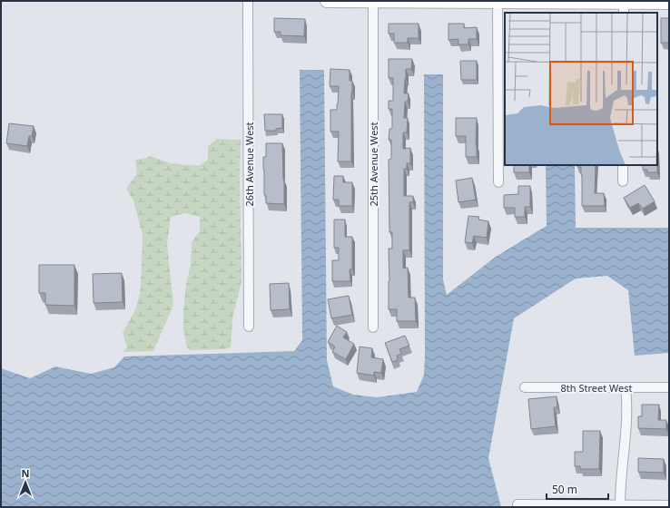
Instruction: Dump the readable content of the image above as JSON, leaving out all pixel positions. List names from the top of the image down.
{
  "streets": {
    "street": ["26th Avenue West", "25th Avenue West", "8th Street West"]
  },
  "scale_bar": "50 m",
  "north": "top"
}
